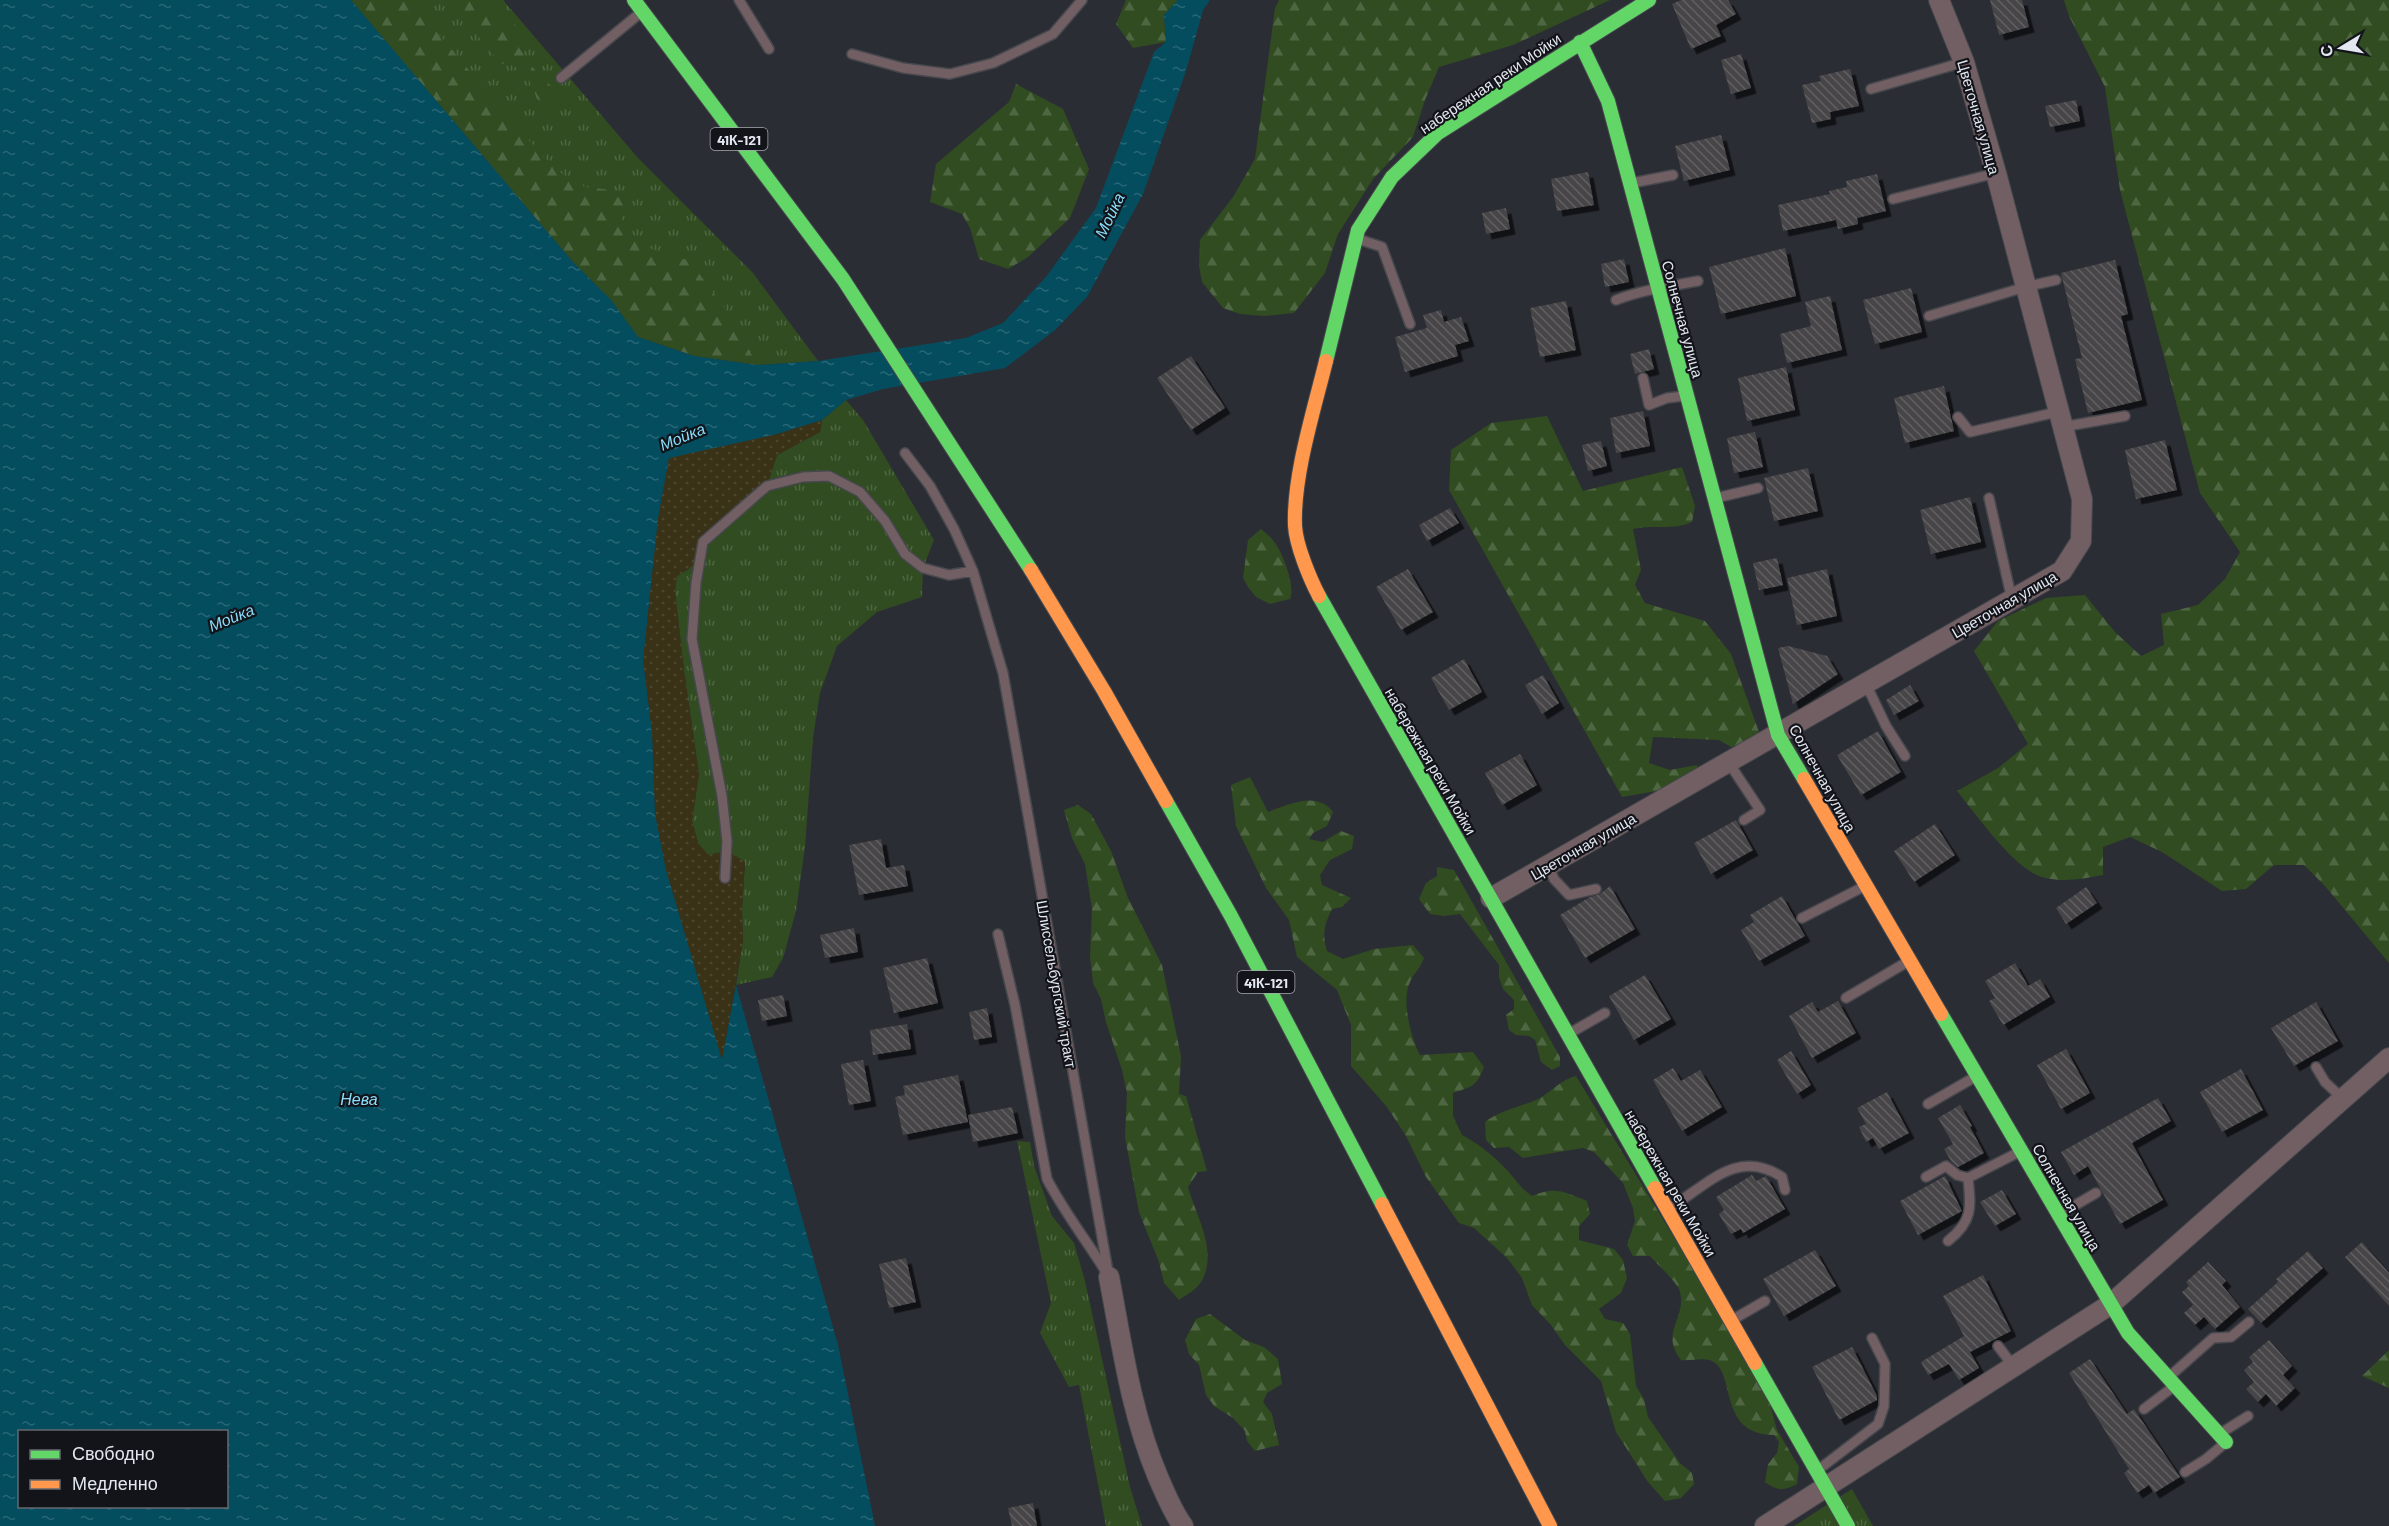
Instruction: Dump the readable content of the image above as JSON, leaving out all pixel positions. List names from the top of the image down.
{
  "streets": {
    "street": [
      "набережная реки Мойки",
      "Цветочная улица",
      "41К-121",
      "Солнечная улица",
      "Шлиссельбургский тракт"
    ]
  },
  "crossings": [
    ["набережная реки Мойки", "Цветочная улица"],
    ["набережная реки Мойки", "Солнечная улица"],
    ["Цветочная улица", "Солнечная улица"]
  ],
  "water": ["Мойка", "Нева"],
  "legend": ["Свободно", "Медленно"],
  "north": "left"
}
